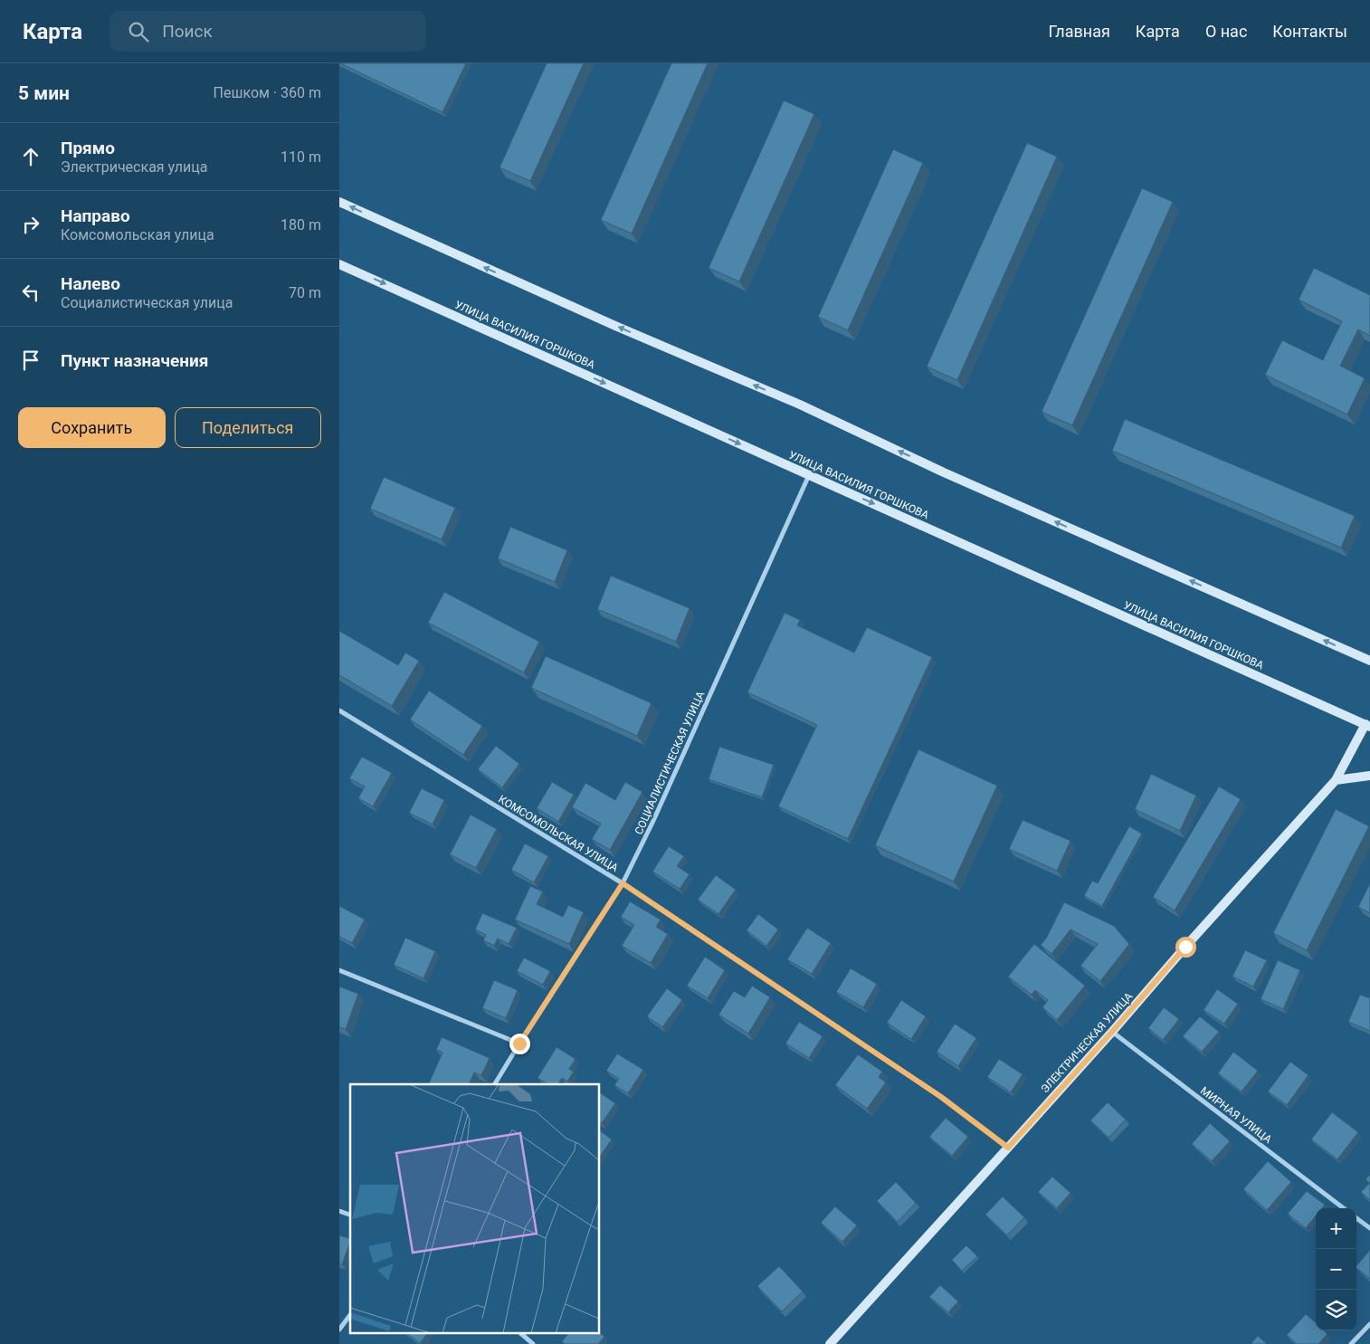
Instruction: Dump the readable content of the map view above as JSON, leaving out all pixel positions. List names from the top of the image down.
{
  "streets": {
    "main road": ["УЛИЦА ВАСИЛИЯ ГОРШКОВА", "ЭЛЕКТРИЧЕСКАЯ УЛИЦА"],
    "street": ["СОЦИАЛИСТИЧЕСКАЯ УЛИЦА", "КОМСОМОЛЬСКАЯ УЛИЦА", "МИРНАЯ УЛИЦА"]
  },
  "crossings": [
    ["УЛИЦА ВАСИЛИЯ ГОРШКОВА", "СОЦИАЛИСТИЧЕСКАЯ УЛИЦА"],
    ["УЛИЦА ВАСИЛИЯ ГОРШКОВА", "ЭЛЕКТРИЧЕСКАЯ УЛИЦА"],
    ["СОЦИАЛИСТИЧЕСКАЯ УЛИЦА", "КОМСОМОЛЬСКАЯ УЛИЦА"],
    ["КОМСОМОЛЬСКАЯ УЛИЦА", "ЭЛЕКТРИЧЕСКАЯ УЛИЦА"],
    ["ЭЛЕКТРИЧЕСКАЯ УЛИЦА", "МИРНАЯ УЛИЦА"]
  ],
  "page": {
    "header": "Карта",
    "search": "Поиск",
    "nav": [
      "Главная",
      "Карта",
      "О нас",
      "Контакты"
    ],
    "heading": ["5 мин", "Пешком · 360 m"],
    "list": [
      ["Прямо", "Электрическая улица", "110 m"],
      ["Направо", "Комсомольская улица", "180 m"],
      ["Налево", "Социалистическая улица", "70 m"],
      "Пункт назначения"
    ],
    "buttons": ["Сохранить", "Поделиться"],
    "map_buttons": ["+", "−"]
  }
}
